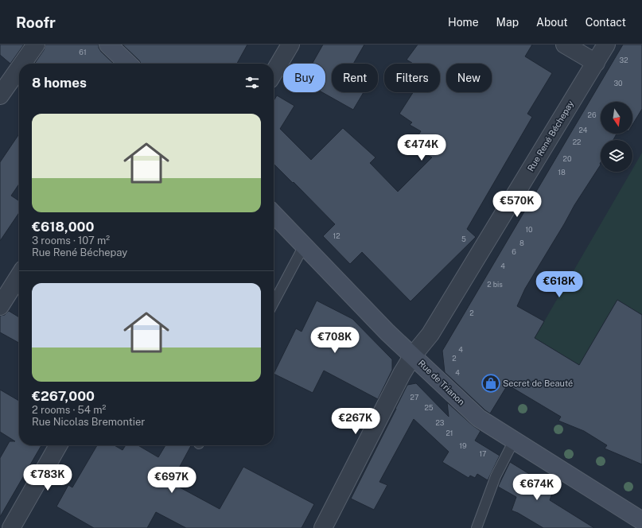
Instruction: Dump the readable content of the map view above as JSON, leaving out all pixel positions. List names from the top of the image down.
{
  "streets": {
    "street": ["Rue René Béchepay", "Rue de Trianon"]
  },
  "crossings": [
    ["Rue René Béchepay", "Rue de Trianon"]
  ],
  "places": {
    "shop": ["Secret de Beauté"]
  },
  "house_numbers": [
    "61",
    "32",
    "30",
    "26",
    "24",
    "22",
    "20",
    "18",
    "10",
    "12",
    "5",
    "8",
    "6",
    "4",
    "2 bis",
    "2",
    "4",
    "2",
    "4",
    "27",
    "25",
    "23",
    "21",
    "19",
    "17"
  ],
  "north": "bottom",
  "page": {
    "header": "Roofr",
    "nav": [
      "Home",
      "Map",
      "About",
      "Contact"
    ],
    "chip": [
      "Buy",
      "Rent",
      "Filters",
      "New"
    ],
    "heading": "8 homes",
    "list": [
      {
        "name": "€618,000",
        "note": "3 rooms · 107 m² · Rue René Béchepay"
      },
      {
        "name": "€267,000",
        "note": "2 rooms · 54 m² · Rue Nicolas Bremontier"
      }
    ],
    "price": [
      "€474K",
      "€570K",
      "€618K",
      "€708K",
      "€267K",
      "€783K",
      "€697K",
      "€674K"
    ]
  }
}
